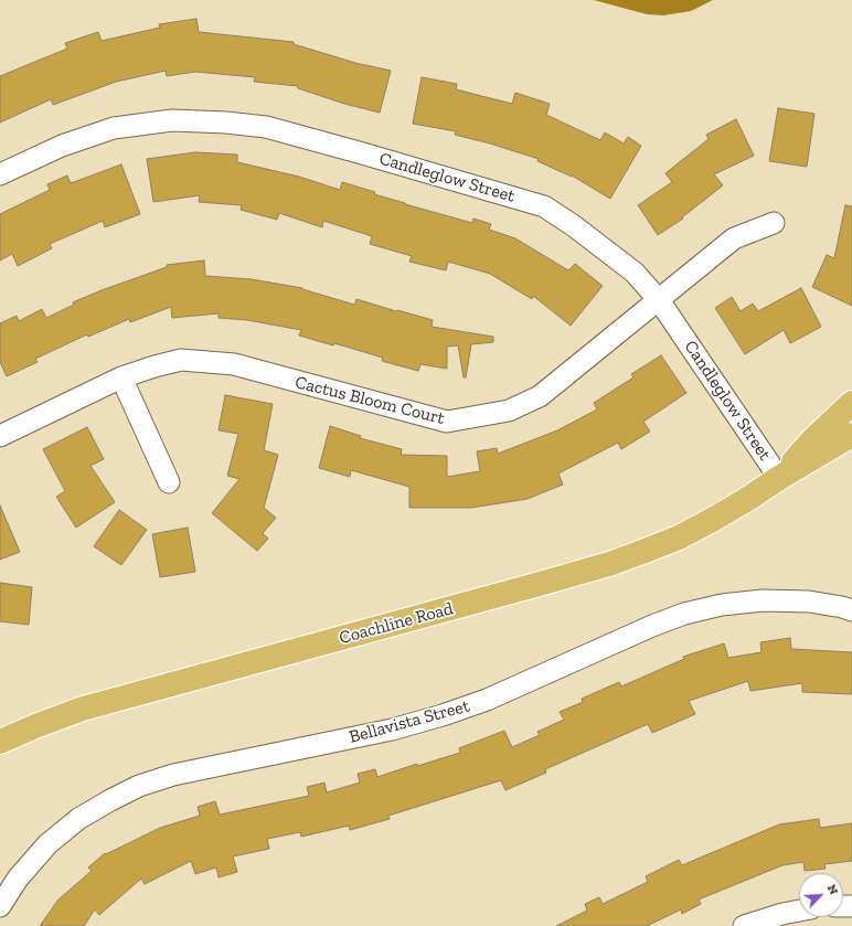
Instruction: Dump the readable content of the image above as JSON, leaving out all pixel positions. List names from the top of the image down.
{
  "streets": {
    "main road": ["Coachline Road"],
    "street": ["Candleglow Street", "Cactus Bloom Court", "Bellavista Street"]
  },
  "crossings": [
    ["Candleglow Street", "Cactus Bloom Court"],
    ["Candleglow Street", "Coachline Road"]
  ],
  "north": "top right"
}
